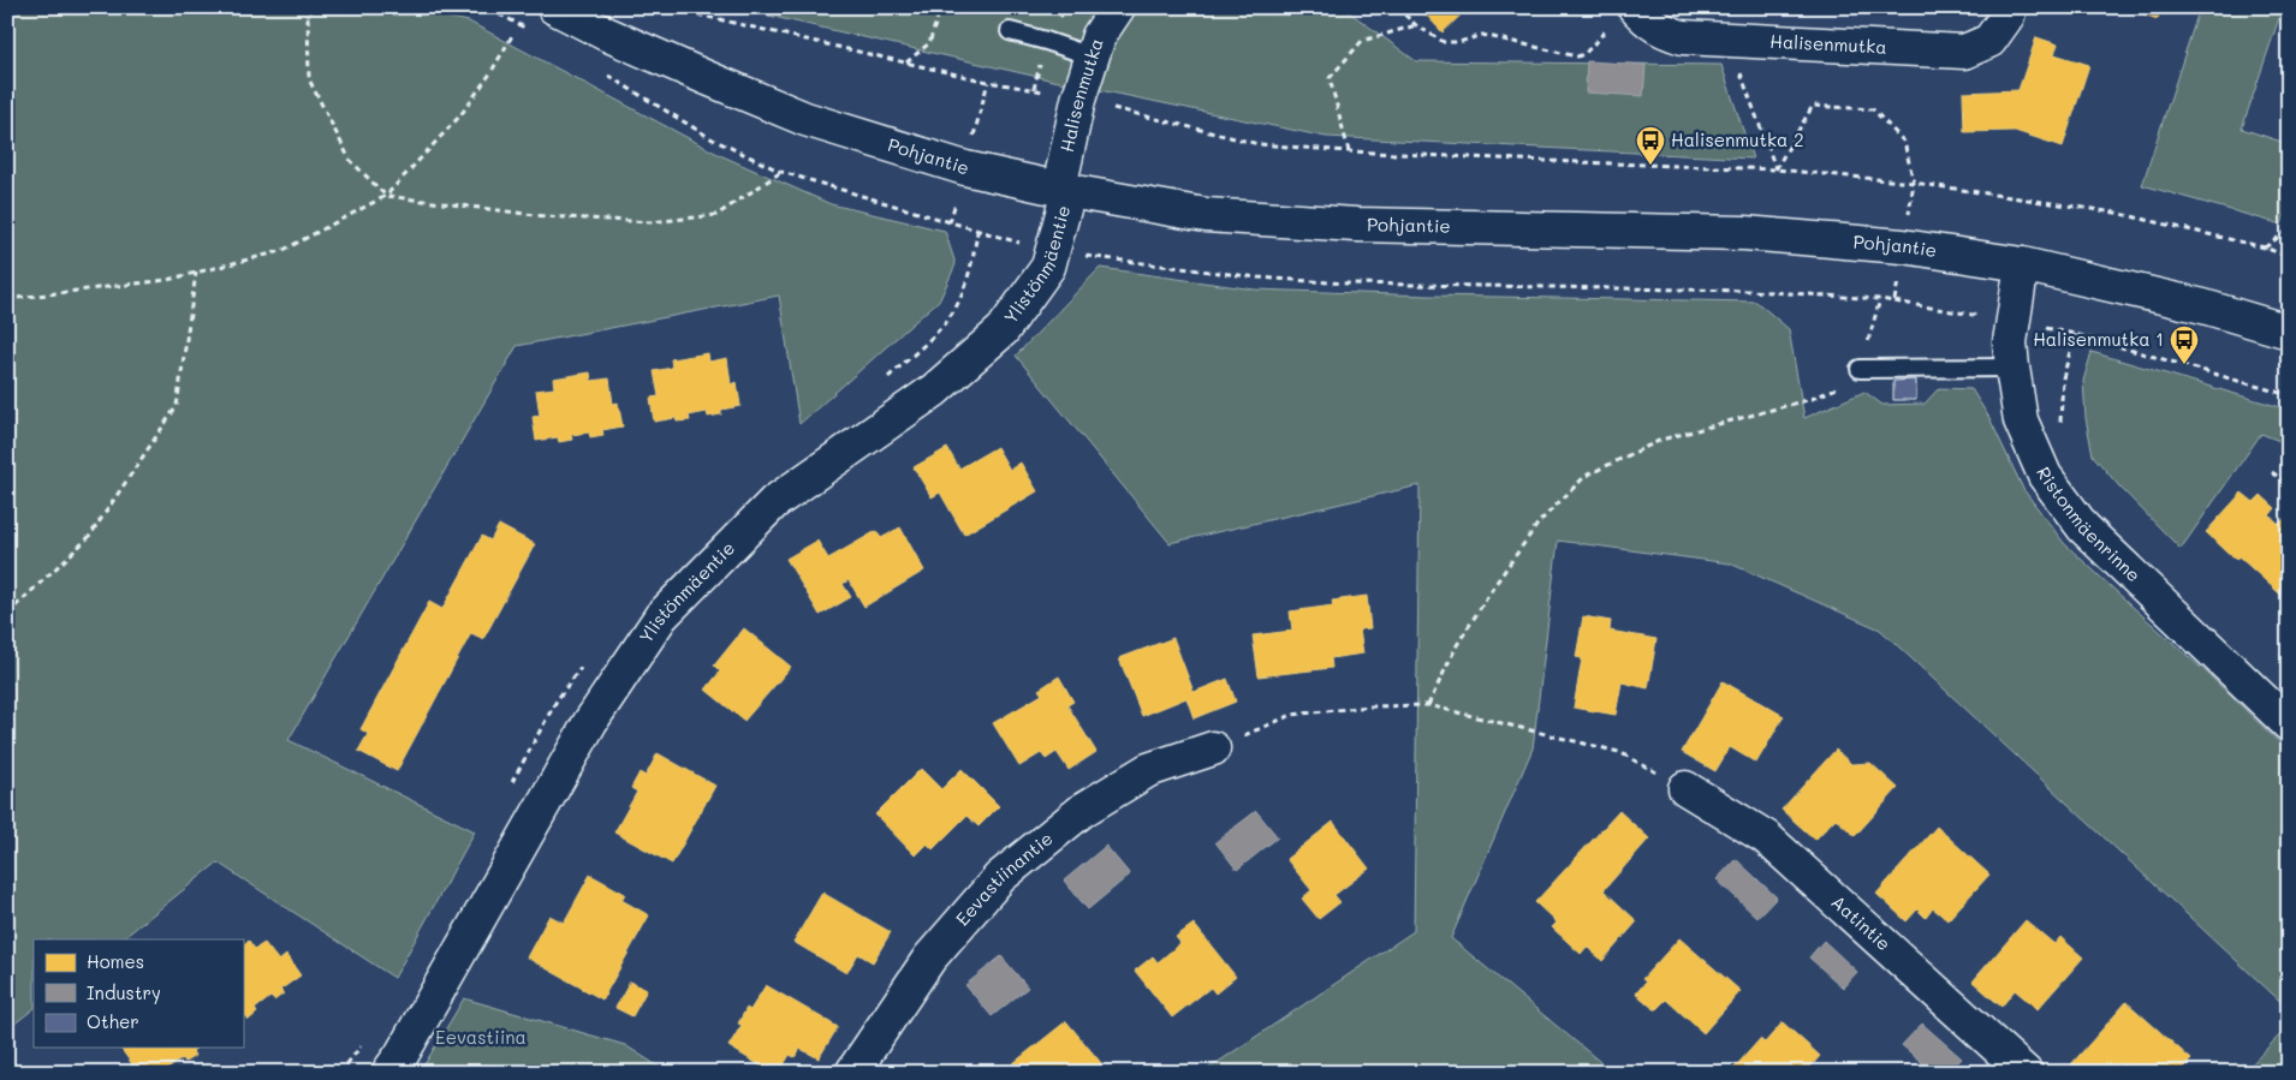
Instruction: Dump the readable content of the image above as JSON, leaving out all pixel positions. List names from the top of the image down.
{
  "streets": {
    "street": [
      "Halisenmutka",
      "Pohjantie",
      "Ylistönmäentie",
      "Ristonmäenrinne",
      "Eevastiinantie",
      "Aatintie"
    ]
  },
  "crossings": [
    ["Halisenmutka", "Pohjantie"],
    ["Halisenmutka", "Ylistönmäentie"],
    ["Pohjantie", "Ylistönmäentie"],
    ["Pohjantie", "Ristonmäenrinne"]
  ],
  "parks": ["Eevastiina"],
  "places": {
    "bus stop": ["Halisenmutka 2", "Halisenmutka 1"]
  },
  "legend": ["Homes", "Industry", "Other"]
}
